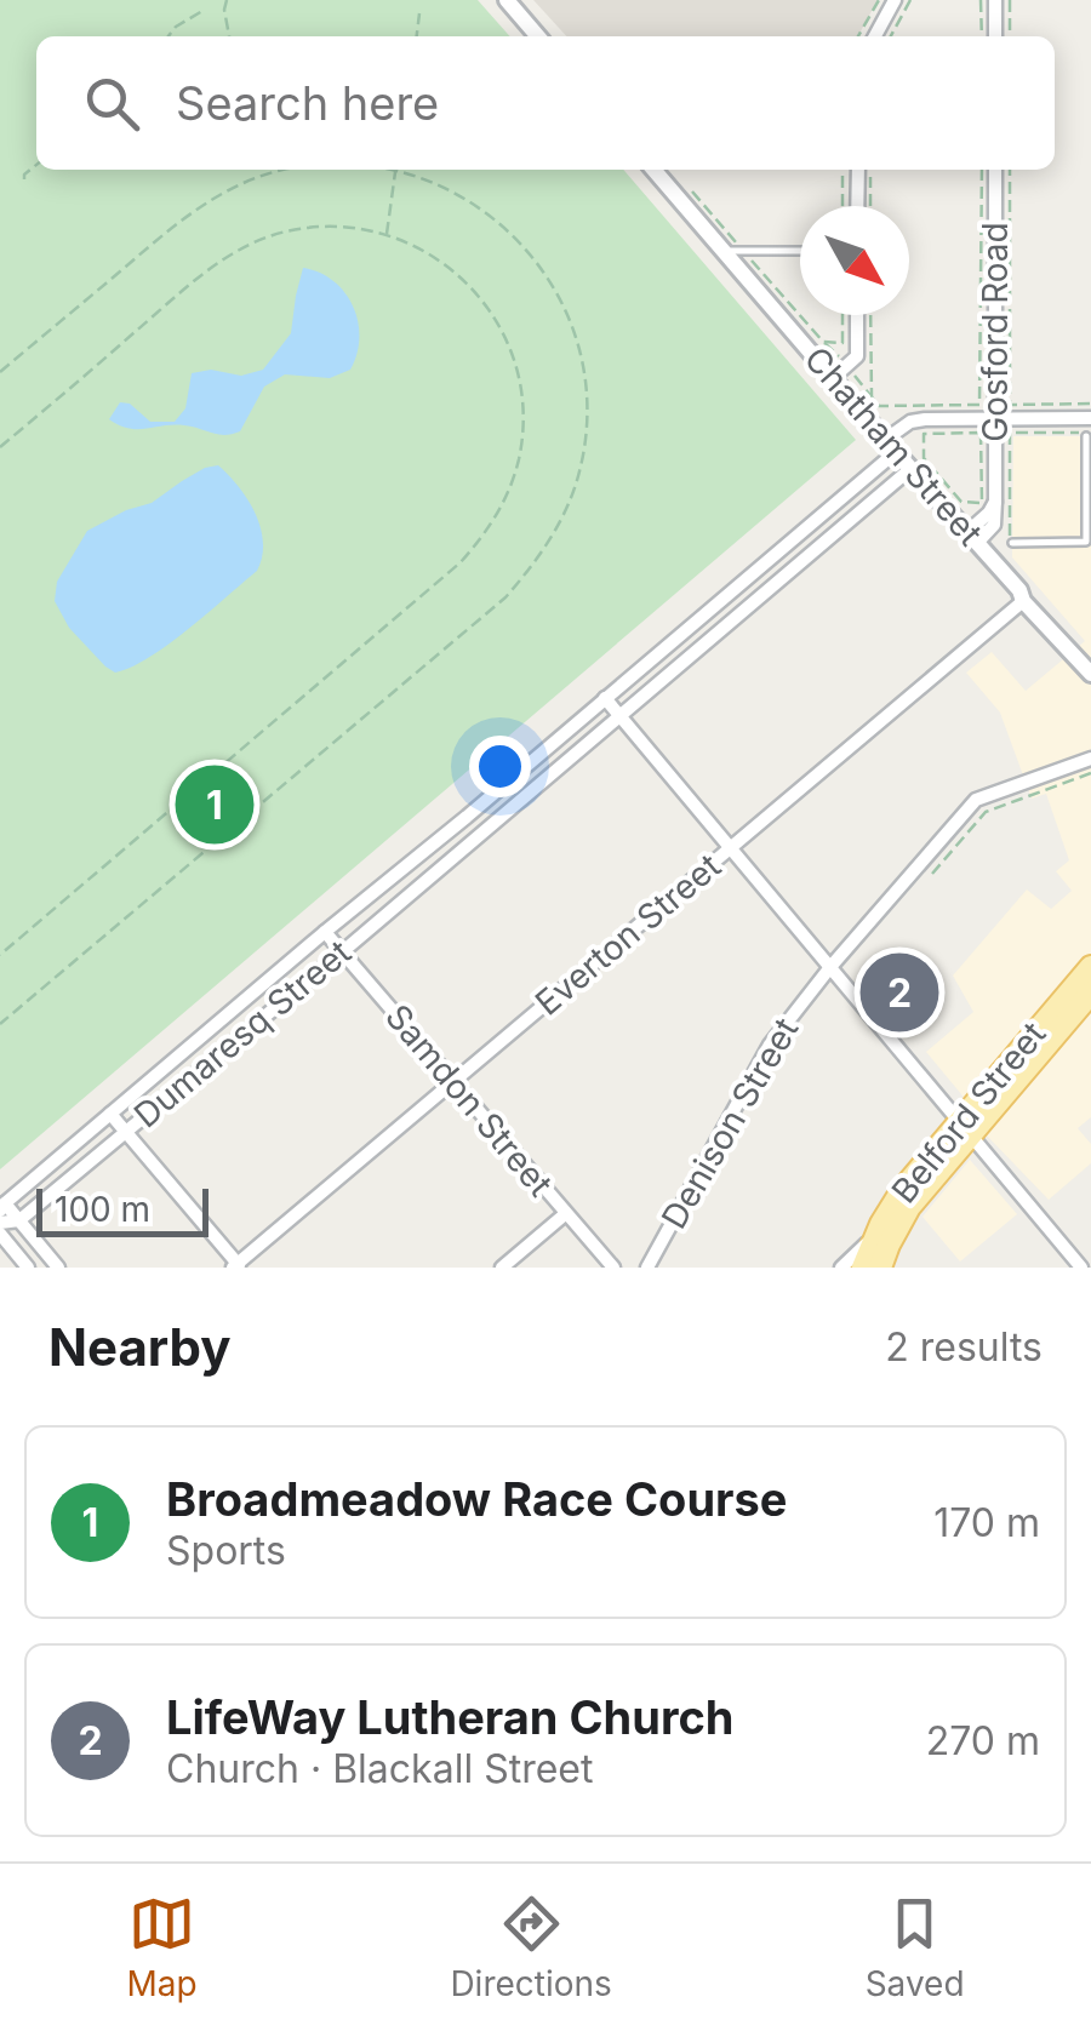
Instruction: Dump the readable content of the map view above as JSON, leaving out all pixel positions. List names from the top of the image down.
{
  "streets": {
    "main road": ["Belford Street"],
    "street": [
      "Gosford Road",
      "Chatham Street",
      "Everton Street",
      "Dumaresq Street",
      "Samdon Street",
      "Denison Street"
    ]
  },
  "crossings": [
    ["Gosford Road", "Chatham Street"],
    ["Gosford Road", "Dumaresq Street"],
    ["Chatham Street", "Everton Street"],
    ["Chatham Street", "Dumaresq Street"],
    ["Everton Street", "Samdon Street"],
    ["Dumaresq Street", "Samdon Street"]
  ],
  "scale_bar": "100 m",
  "north": "bottom right",
  "page": {
    "search": "Search here",
    "pins": ["1", "2"],
    "scale": "100 m",
    "heading": ["Nearby", "2 results"],
    "list": [
      {
        "mark": "1",
        "name": "Broadmeadow Race Course",
        "note": "Sports",
        "value": "170 m"
      },
      {
        "mark": "2",
        "name": "LifeWay Lutheran Church",
        "note": "Church · Blackall Street",
        "value": "270 m"
      }
    ],
    "nav": ["Map", "Directions", "Saved"]
  }
}
